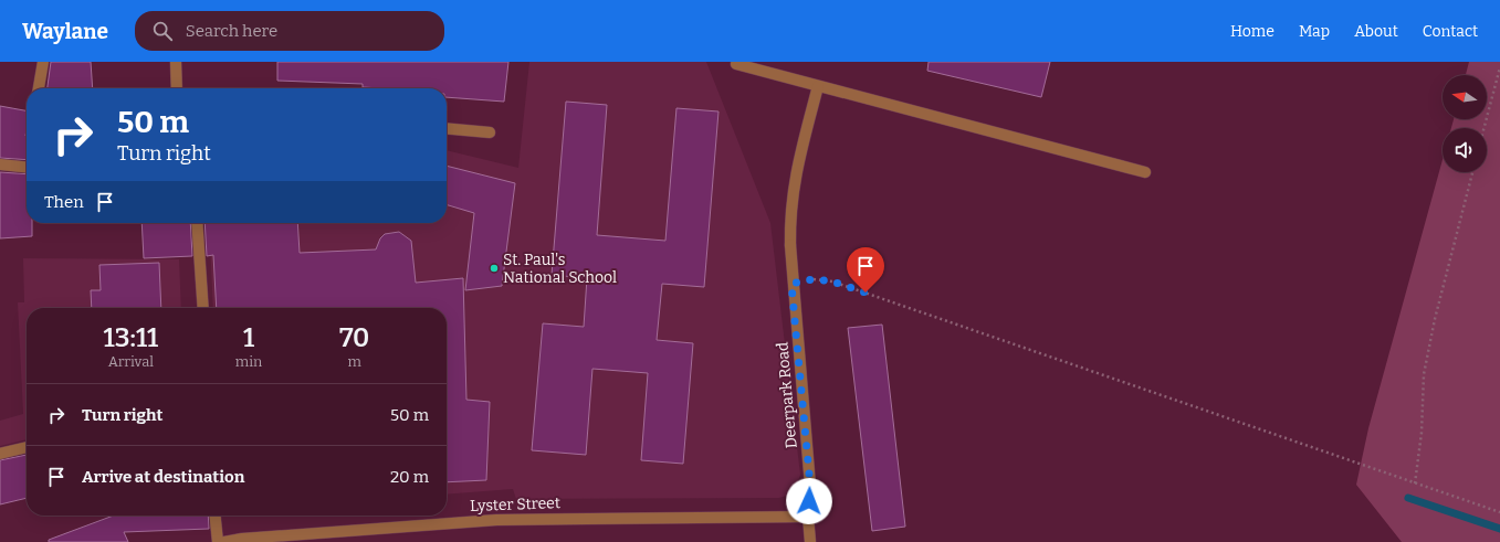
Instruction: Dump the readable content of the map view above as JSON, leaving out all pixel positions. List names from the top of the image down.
{
  "streets": {
    "street": ["Deerpark Road", "Lyster Street"]
  },
  "crossings": [
    ["Deerpark Road", "Lyster Street"]
  ],
  "places": ["St. Paul's National School"],
  "north": "left",
  "page": {
    "header": "Waylane",
    "search": "Search here",
    "nav": [
      "Home",
      "Map",
      "About",
      "Contact"
    ],
    "turn": ["50 m", "Turn right"],
    "then": "Then",
    "eta": [
      "13:11",
      "Arrival",
      "1",
      "min",
      "70",
      "m"
    ],
    "list": [
      {
        "name": "Turn right",
        "value": "50 m"
      },
      {
        "name": "Arrive at destination",
        "value": "20 m"
      }
    ]
  }
}
